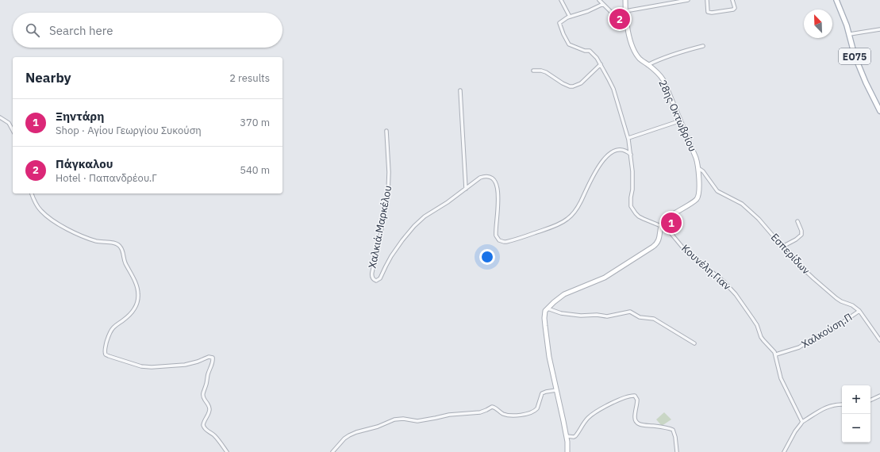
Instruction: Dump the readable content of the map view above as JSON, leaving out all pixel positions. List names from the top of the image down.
{
  "streets": {
    "main road": ["ΕΟ75", "28ης Οκτωβρίου"],
    "street": [
      "Χαλκιά.Μαρκέλου",
      "Εσπερίδων",
      "Κουνέλη.Γιαν",
      "Χαλκούση.Π"
    ]
  },
  "crossings": [
    ["28ης Οκτωβρίου", "Εσπερίδων"],
    ["28ης Οκτωβρίου", "Κουνέλη.Γιαν"],
    ["Εσπερίδων", "Χαλκούση.Π"],
    ["Κουνέλη.Γιαν", "Χαλκούση.Π"]
  ],
  "north": "top left",
  "page": {
    "pins": ["2", "1"],
    "search": "Search here",
    "heading": ["Nearby", "2 results"],
    "list": [
      {
        "mark": "1",
        "name": "Ξηντάρη",
        "note": "Shop · Αγίου Γεωργίου Συκούση",
        "value": "370 m"
      },
      {
        "mark": "2",
        "name": "Πάγκαλου",
        "note": "Hotel · Παπανδρέου.Γ",
        "value": "540 m"
      }
    ],
    "map_buttons": ["+", "−"]
  }
}
